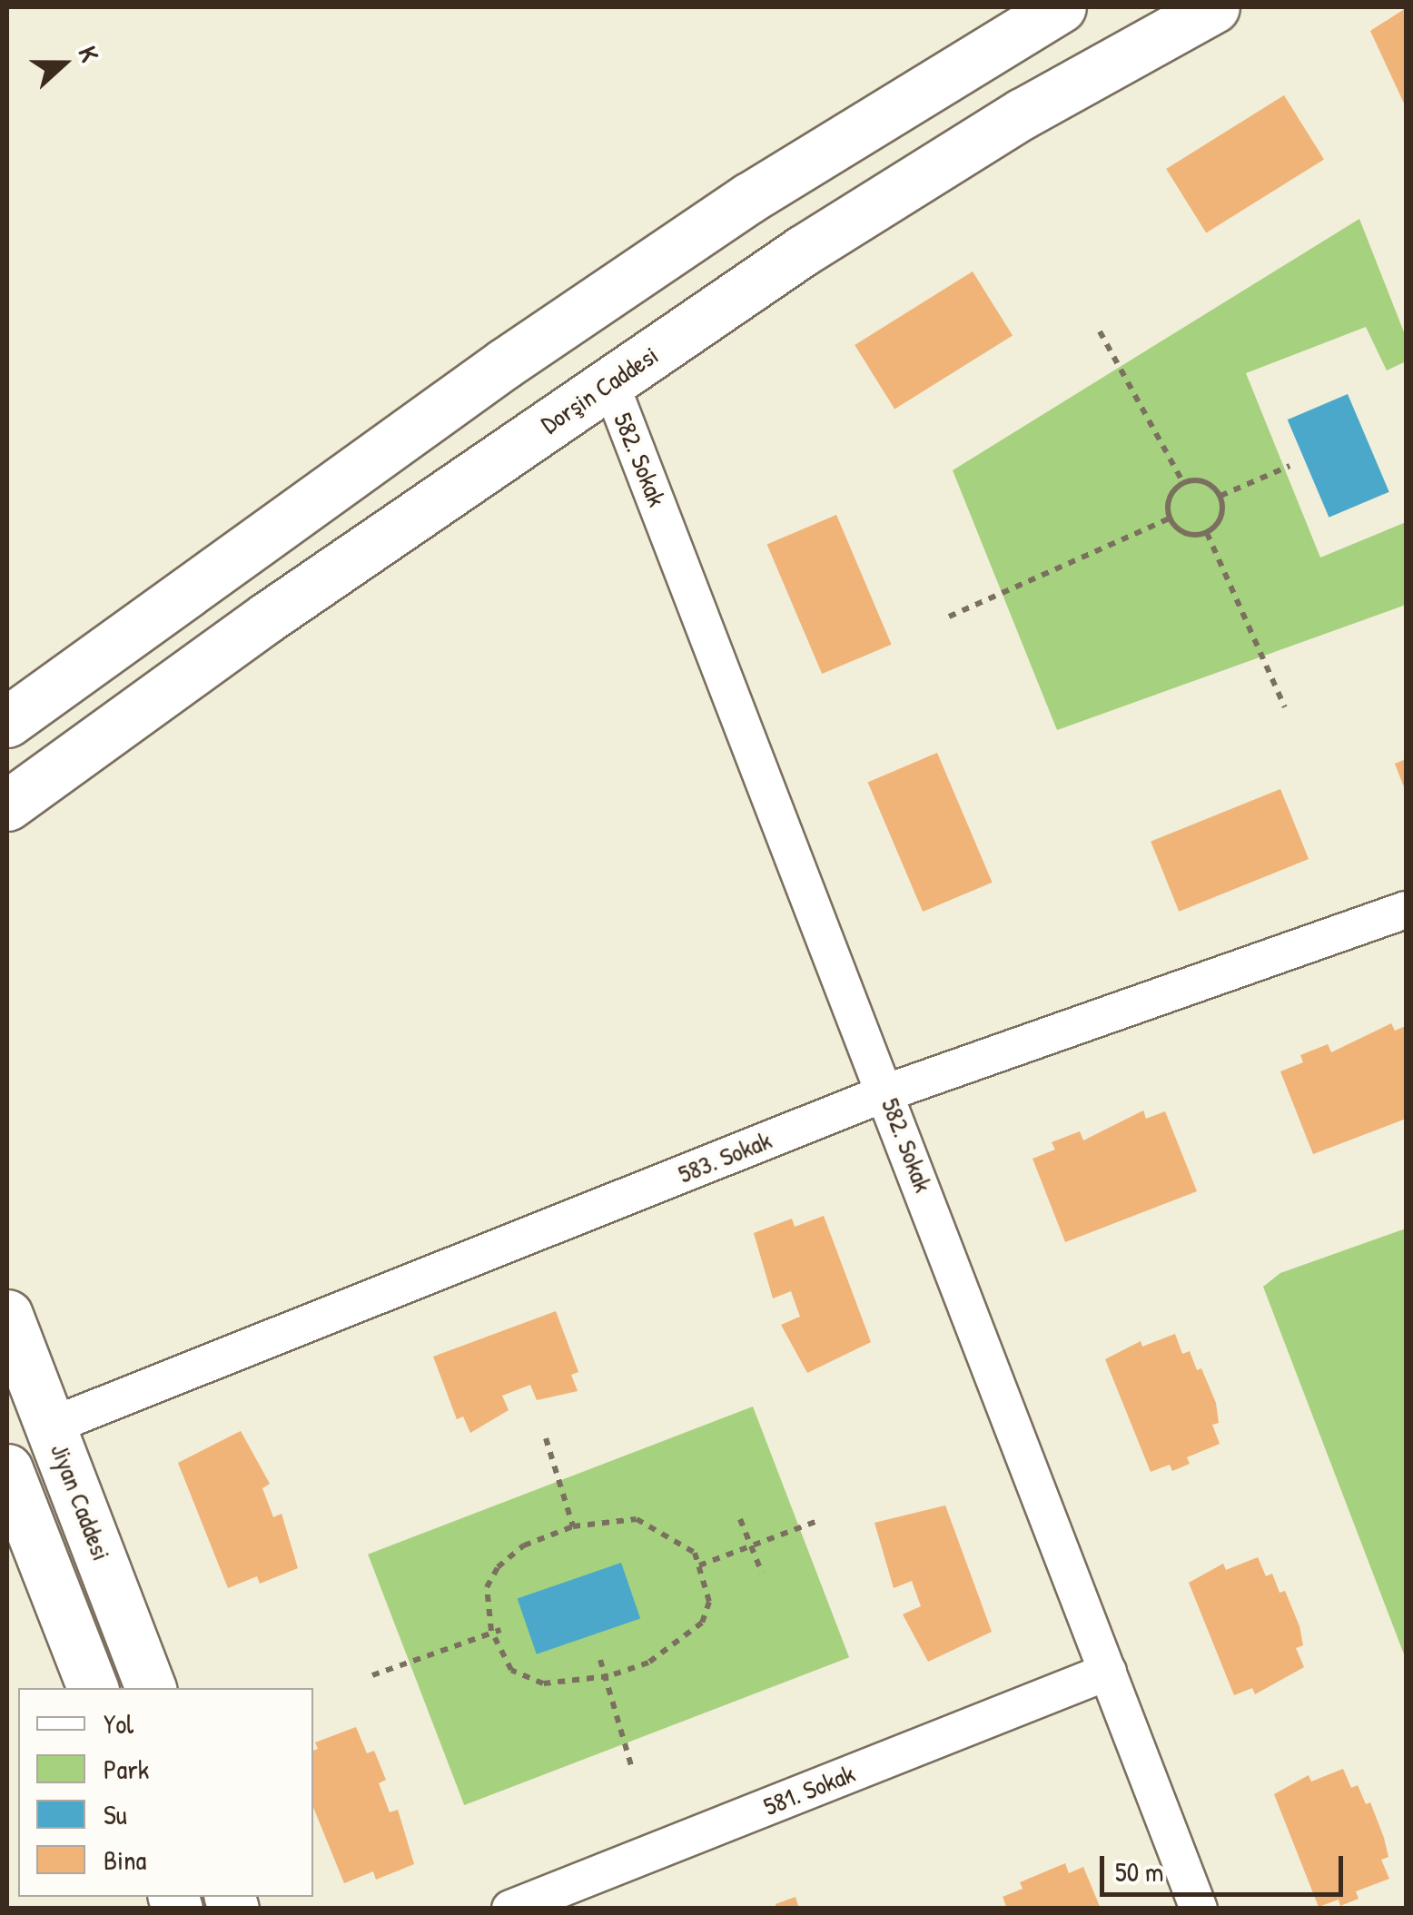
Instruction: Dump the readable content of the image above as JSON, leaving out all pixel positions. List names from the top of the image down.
{
  "streets": {
    "main road": ["Dorşin Caddesi", "Jiyan Caddesi"],
    "street": ["582. Sokak", "583. Sokak", "581. Sokak"]
  },
  "crossings": [
    ["Dorşin Caddesi", "582. Sokak"],
    ["582. Sokak", "583. Sokak"],
    ["582. Sokak", "581. Sokak"],
    ["583. Sokak", "Jiyan Caddesi"]
  ],
  "legend": [
    "Yol",
    "Park",
    "Su",
    "Bina"
  ],
  "scale_bar": "50 m",
  "north": "right"
}
